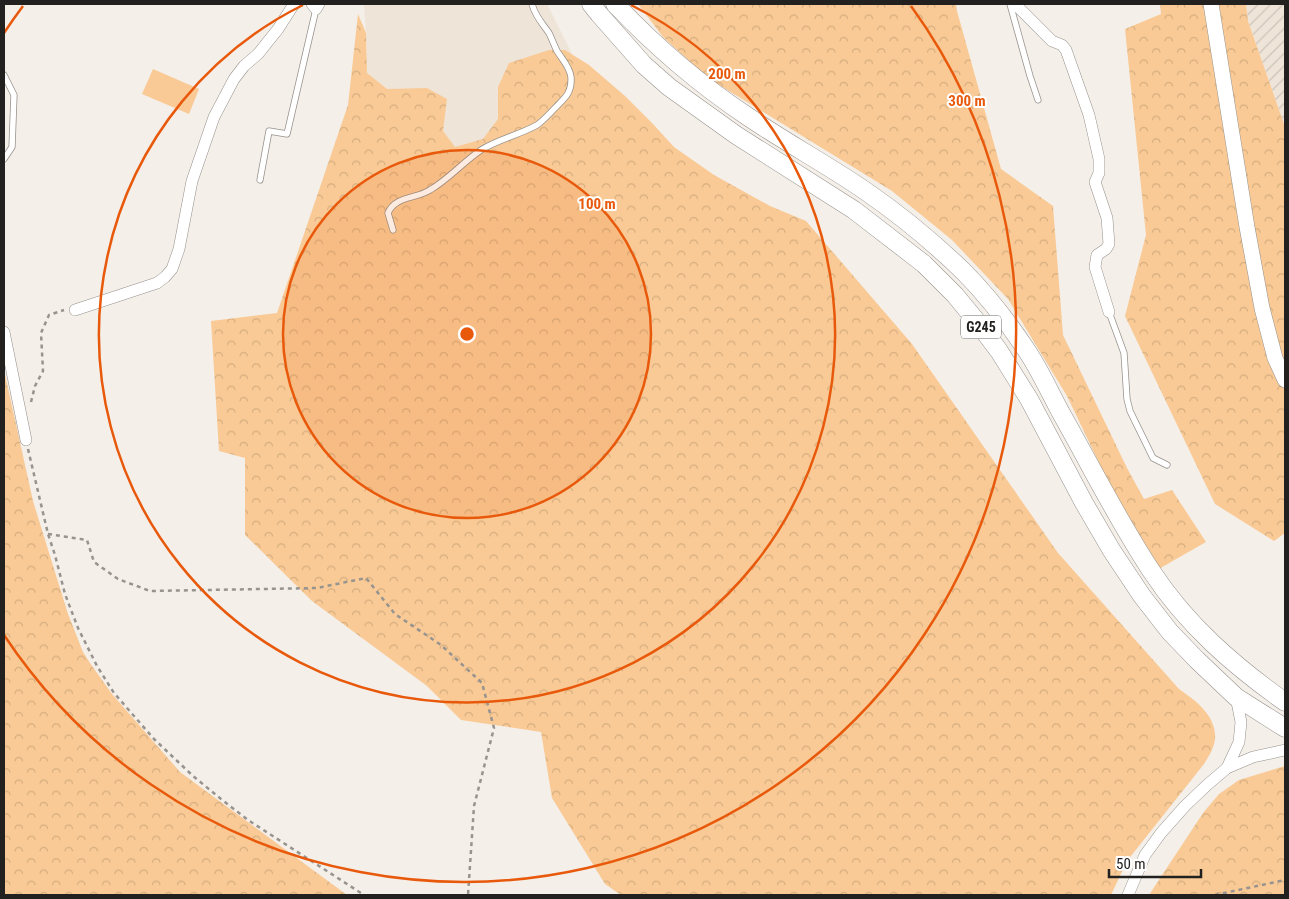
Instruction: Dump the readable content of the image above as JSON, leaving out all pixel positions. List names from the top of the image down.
{
  "streets": {
    "highway": ["G245"]
  },
  "scale_bar": "50 m",
  "rings": ["200 m", "300 m", "100 m"]
}
